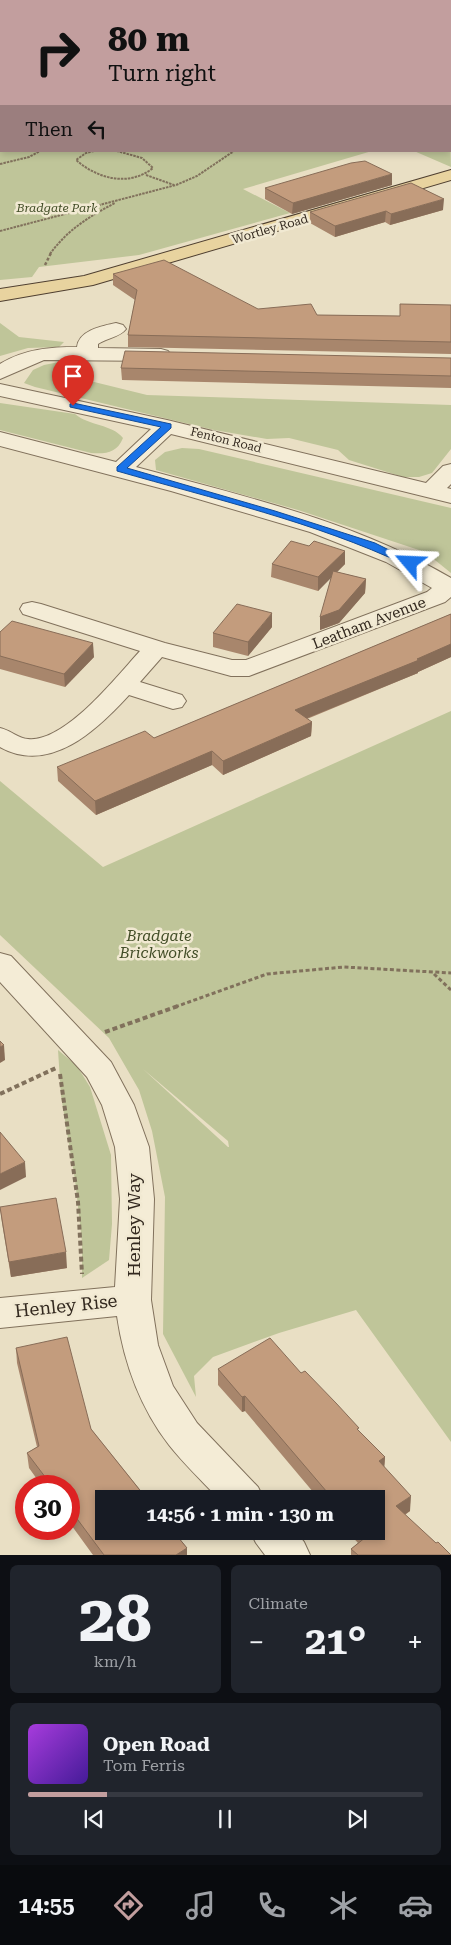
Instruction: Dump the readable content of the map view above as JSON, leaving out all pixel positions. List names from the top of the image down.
{
  "streets": {
    "main road": ["Wortley Road"],
    "street": [
      "Fenton Road",
      "Leatham Avenue",
      "Henley Way",
      "Henley Rise"
    ]
  },
  "crossings": [
    ["Henley Way", "Henley Rise"]
  ],
  "parks": ["Bradgate Park", "Bradgate Brickworks"],
  "page": {
    "turn": ["80 m", "Turn right"],
    "then": "Then",
    "limit": "30",
    "trip": "14:56 · 1 min · 130 m",
    "tile": [
      ["28", "km/h"],
      "Climate"
    ],
    "heat": ["−", "21°", "+"],
    "song": ["Open Road", "Tom Ferris"],
    "tabs": "14:55"
  }
}
